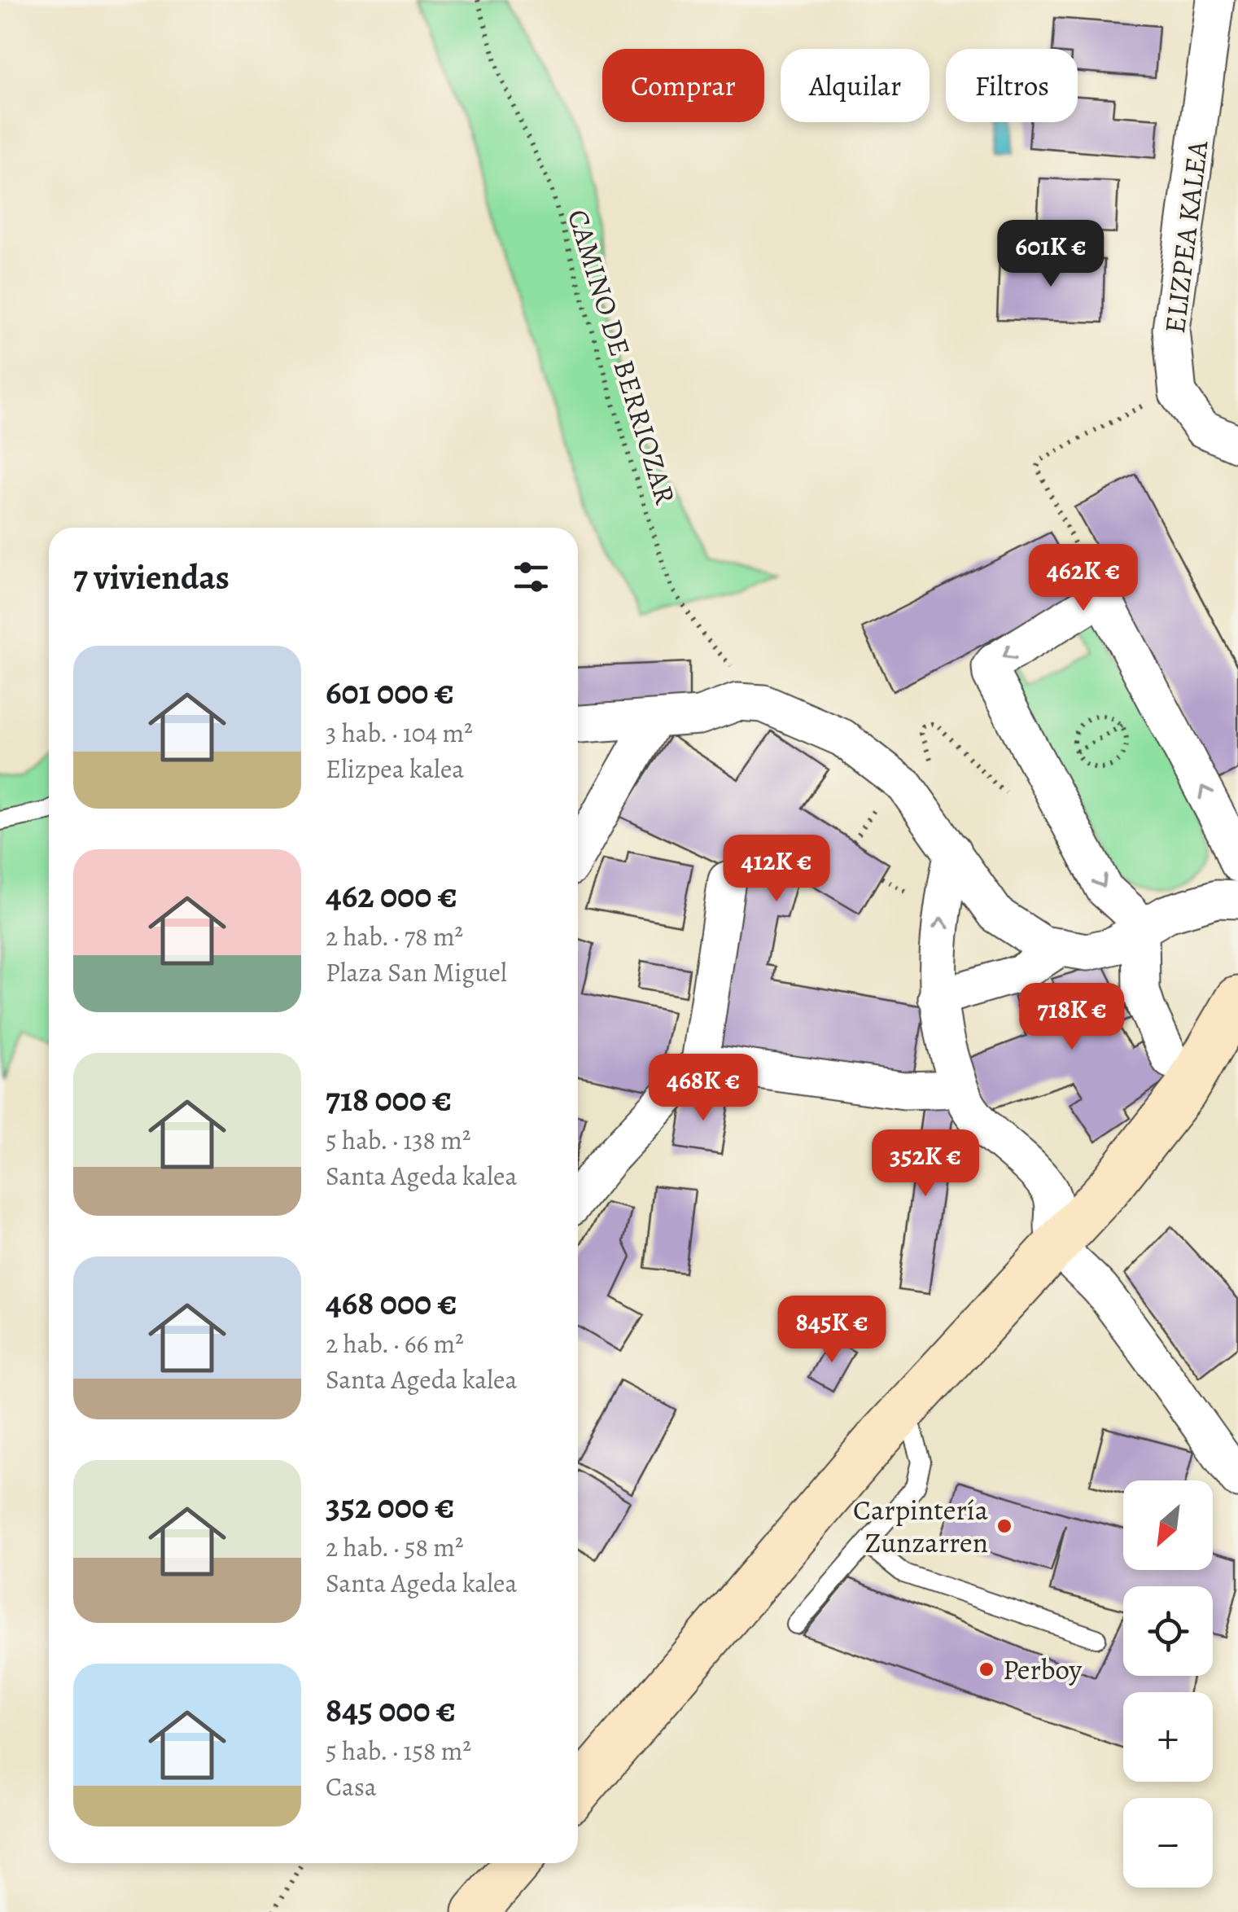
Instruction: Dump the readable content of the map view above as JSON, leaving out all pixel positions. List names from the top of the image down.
{
  "streets": {
    "street": ["ELIZPEA KALEA"],
    "path": ["CAMINO DE BERRIOZAR"]
  },
  "places": ["Carpintería Zunzarren", "Perboy"],
  "north": "bottom left",
  "page": {
    "chip": ["Comprar", "Alquilar", "Filtros"],
    "price": [
      "601K €",
      "462K €",
      "412K €",
      "718K €",
      "468K €",
      "352K €",
      "845K €"
    ],
    "heading": "7 viviendas",
    "list": [
      {
        "name": "601 000 €",
        "note": "3 hab. · 104 m² · Elizpea kalea"
      },
      {
        "name": "462 000 €",
        "note": "2 hab. · 78 m² · Plaza San Miguel"
      },
      {
        "name": "718 000 €",
        "note": "5 hab. · 138 m² · Santa Ageda kalea"
      },
      {
        "name": "468 000 €",
        "note": "2 hab. · 66 m² · Santa Ageda kalea"
      },
      {
        "name": "352 000 €",
        "note": "2 hab. · 58 m² · Santa Ageda kalea"
      },
      {
        "name": "845 000 €",
        "note": "5 hab. · 158 m² · Casa"
      }
    ],
    "map_buttons": ["+", "−"]
  }
}
